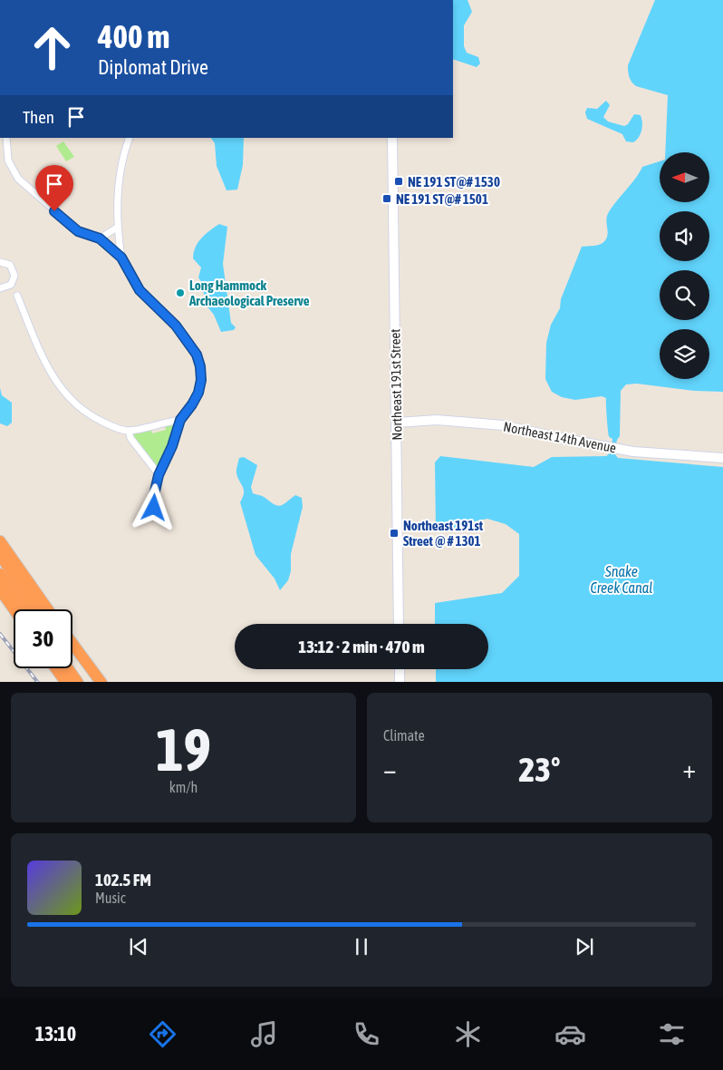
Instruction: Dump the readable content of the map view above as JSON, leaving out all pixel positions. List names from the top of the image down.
{
  "streets": {
    "street": ["Northeast 191st Street", "Northeast 14th Avenue"]
  },
  "crossings": [
    ["Northeast 191st Street", "Northeast 14th Avenue"]
  ],
  "water": ["Snake Creek Canal"],
  "places": {
    "transit": ["NE 191 ST@# 1530", "NE 191 ST@# 1501", "Northeast 191st Street @ # 1301"],
    "other": ["Long Hammock Archaeological Preserve"]
  },
  "north": "left",
  "page": {
    "turn": ["400 m", "Diplomat Drive"],
    "then": "Then",
    "limit": "30",
    "trip": "13:12 · 2 min · 470 m",
    "tile": [
      ["19", "km/h"],
      "Climate"
    ],
    "heat": ["−", "23°", "+"],
    "song": ["102.5 FM", "Music"],
    "tabs": "13:10"
  }
}
